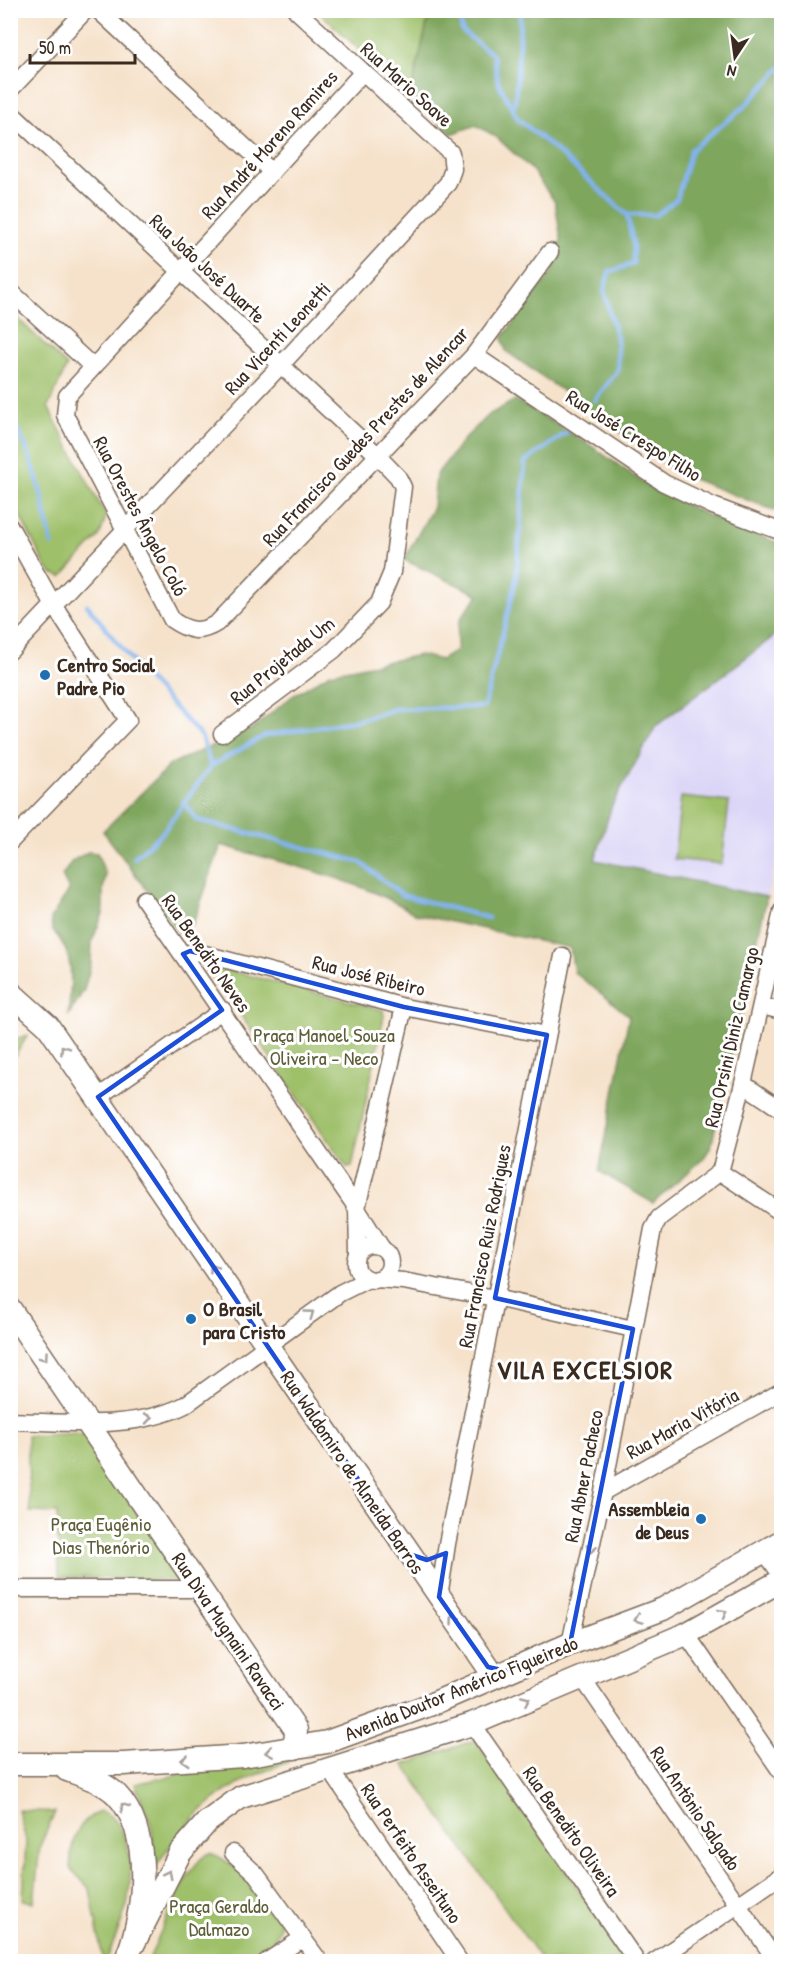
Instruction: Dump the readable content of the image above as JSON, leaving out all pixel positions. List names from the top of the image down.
{
  "streets": {
    "main road": ["Rua Waldomiro de Almeida Barros", "Rua Diva Mugnaini Ravacci", "Avenida Doutor Américo Figueiredo"],
    "street": [
      "Rua Mario Soave",
      "Rua André Moreno Ramires",
      "Rua João José Duarte",
      "Rua Vicenti Leonetti",
      "Rua José Crespo Filho",
      "Rua Francisco Guedes Prestes de Alencar",
      "Rua Orestes Ângelo Coló",
      "Rua Projetada Um",
      "Rua Benedito Neves",
      "Rua José Ribeiro",
      "Rua Orsini Diniz Camargo",
      "Rua Francisco Ruiz Rodrigues",
      "Rua Maria Vitória",
      "Rua Abner Pacheco",
      "Rua Antônio Salgado",
      "Rua Benedito Oliveira",
      "Rua Perfeito Asseituno"
    ]
  },
  "crossings": [
    ["Rua Mario Soave", "Rua André Moreno Ramires"],
    ["Rua Mario Soave", "Rua Vicenti Leonetti"],
    ["Rua André Moreno Ramires", "Rua João José Duarte"],
    ["Rua André Moreno Ramires", "Rua Orestes Ângelo Coló"],
    ["Rua João José Duarte", "Rua Vicenti Leonetti"],
    ["Rua João José Duarte", "Rua Francisco Guedes Prestes de Alencar"],
    ["Rua João José Duarte", "Rua Projetada Um"],
    ["Rua Vicenti Leonetti", "Rua Orestes Ângelo Coló"],
    ["Rua José Crespo Filho", "Rua Francisco Guedes Prestes de Alencar"],
    ["Rua Francisco Guedes Prestes de Alencar", "Rua Orestes Ângelo Coló"],
    ["Rua Francisco Guedes Prestes de Alencar", "Rua Projetada Um"],
    ["Rua Benedito Neves", "Rua José Ribeiro"],
    ["Rua José Ribeiro", "Rua Francisco Ruiz Rodrigues"],
    ["Rua Orsini Diniz Camargo", "Rua Abner Pacheco"],
    ["Rua Francisco Ruiz Rodrigues", "Rua Waldomiro de Almeida Barros"],
    ["Rua Maria Vitória", "Rua Abner Pacheco"],
    ["Rua Waldomiro de Almeida Barros", "Avenida Doutor Américo Figueiredo"],
    ["Rua Abner Pacheco", "Avenida Doutor Américo Figueiredo"],
    ["Rua Diva Mugnaini Ravacci", "Avenida Doutor Américo Figueiredo"],
    ["Avenida Doutor Américo Figueiredo", "Rua Antônio Salgado"],
    ["Avenida Doutor Américo Figueiredo", "Rua Benedito Oliveira"],
    ["Avenida Doutor Américo Figueiredo", "Rua Perfeito Asseituno"]
  ],
  "one_way": ["Rua Waldomiro de Almeida Barros"],
  "districts": ["VILA EXCELSIOR"],
  "parks": ["Praça Manoel Souza Oliveira - Neco", "Praça Eugênio Dias Thenório", "Praça Geraldo Dalmazo"],
  "places": ["Centro Social Padre Pio", "O Brasil para Cristo", "Assembleia de Deus"],
  "scale_bar": "50 m",
  "north": "bottom"
}
